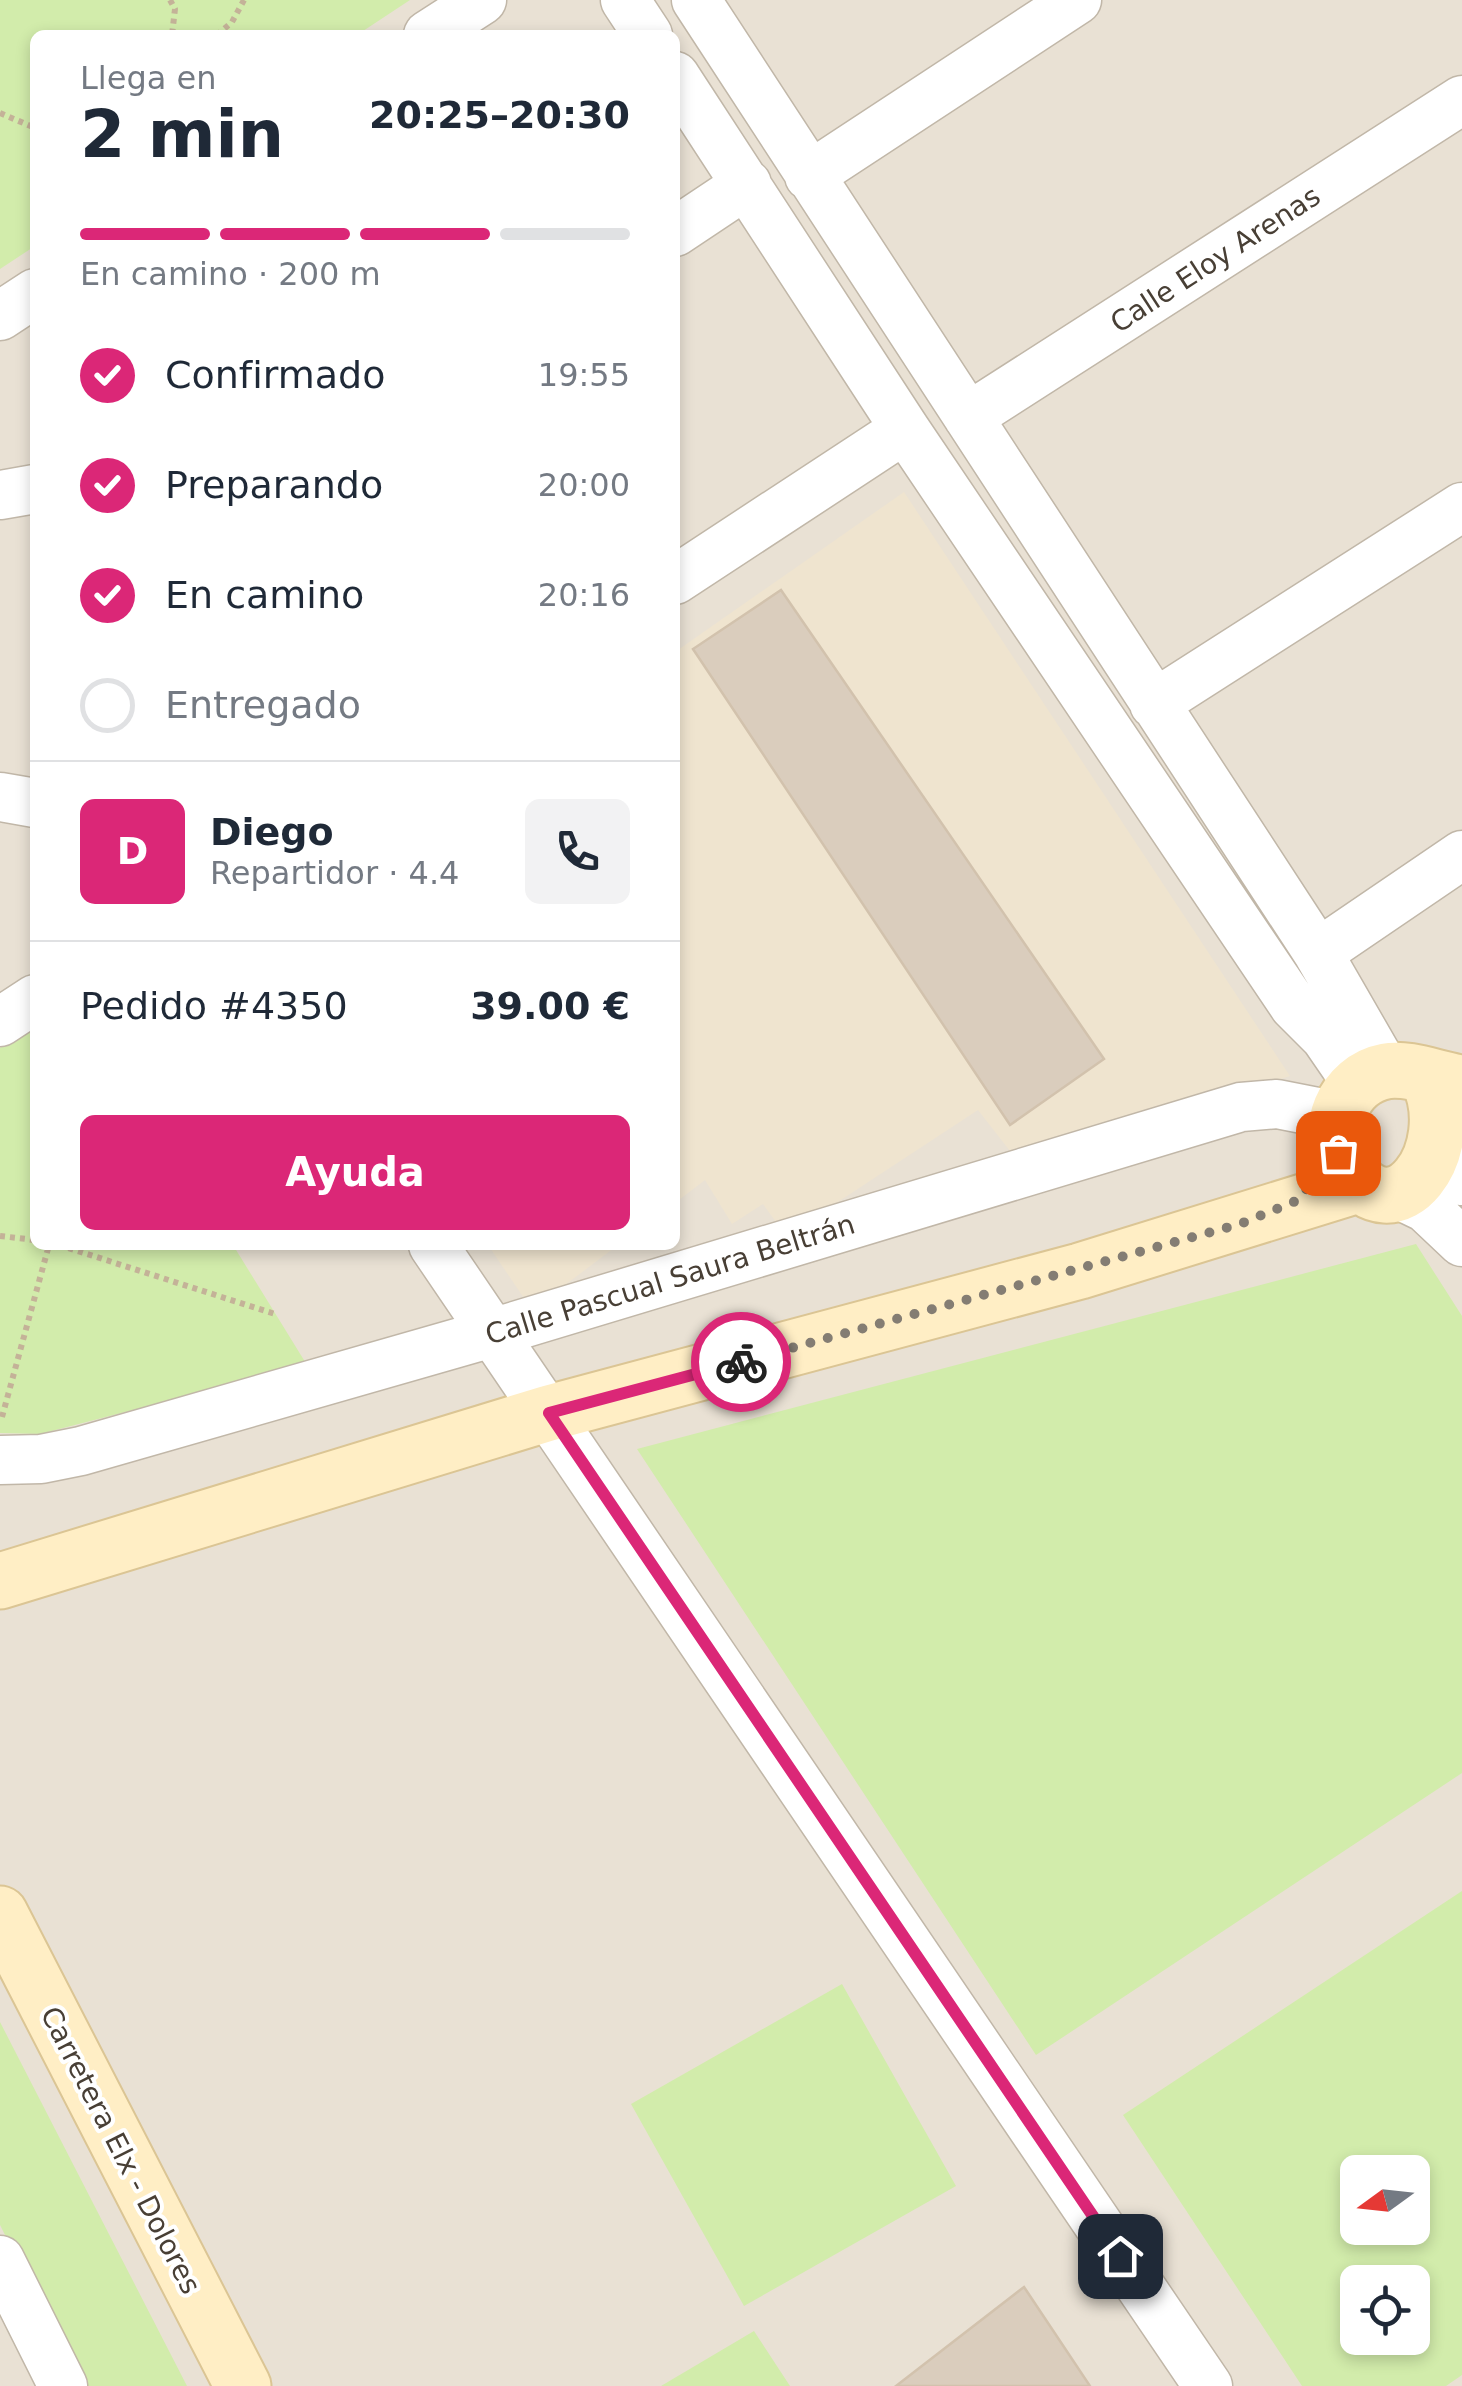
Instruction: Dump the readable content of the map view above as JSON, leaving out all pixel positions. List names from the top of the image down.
{
  "streets": {
    "main road": ["Carretera Elx - Dolores"],
    "street": ["Calle Eloy Arenas", "Calle Pascual Saura Beltrán"]
  },
  "north": "left",
  "page": {
    "heading": ["2 min", "Llega en", "20:25–20:30"],
    "panel": [
      "Diego",
      "Repartidor · 4.4",
      "Pedido #4350",
      "39.00 €"
    ],
    "bar": "En camino · 200 m",
    "list": [
      ["Confirmado", "19:55"],
      ["Preparando", "20:00"],
      ["En camino", "20:16"],
      "Entregado"
    ],
    "round": "D",
    "buttons": "Ayuda"
  }
}
